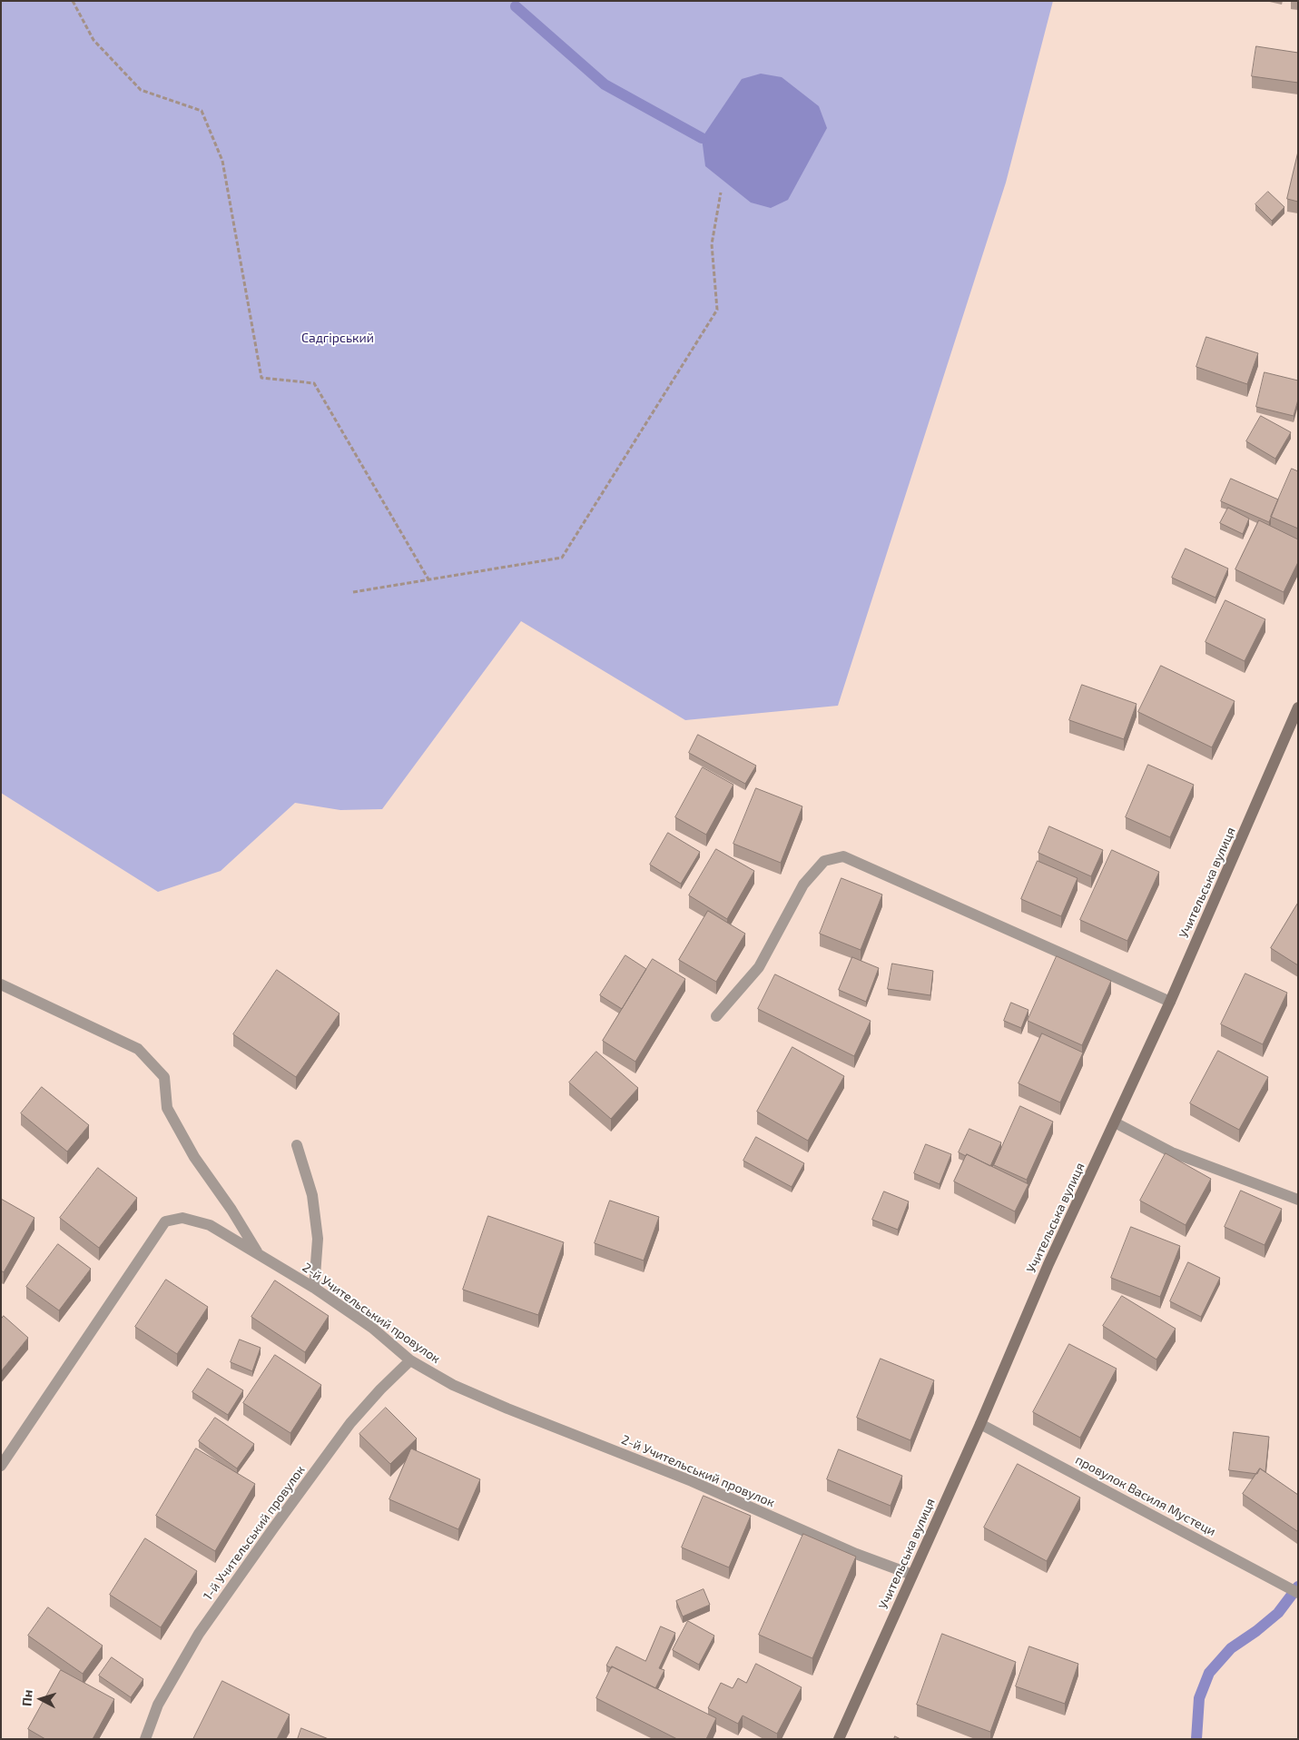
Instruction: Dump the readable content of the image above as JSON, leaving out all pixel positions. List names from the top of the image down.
{
  "streets": {
    "main road": ["Учительська вулиця"],
    "street": ["2-й Учительський провулок", "провулок Василя Мустеци", "1-й Учительський провулок"]
  },
  "crossings": [
    ["Учительська вулиця", "2-й Учительський провулок"],
    ["Учительська вулиця", "провулок Василя Мустеци"],
    ["2-й Учительський провулок", "1-й Учительський провулок"]
  ],
  "parks": ["Садгірський"],
  "north": "left"
}
